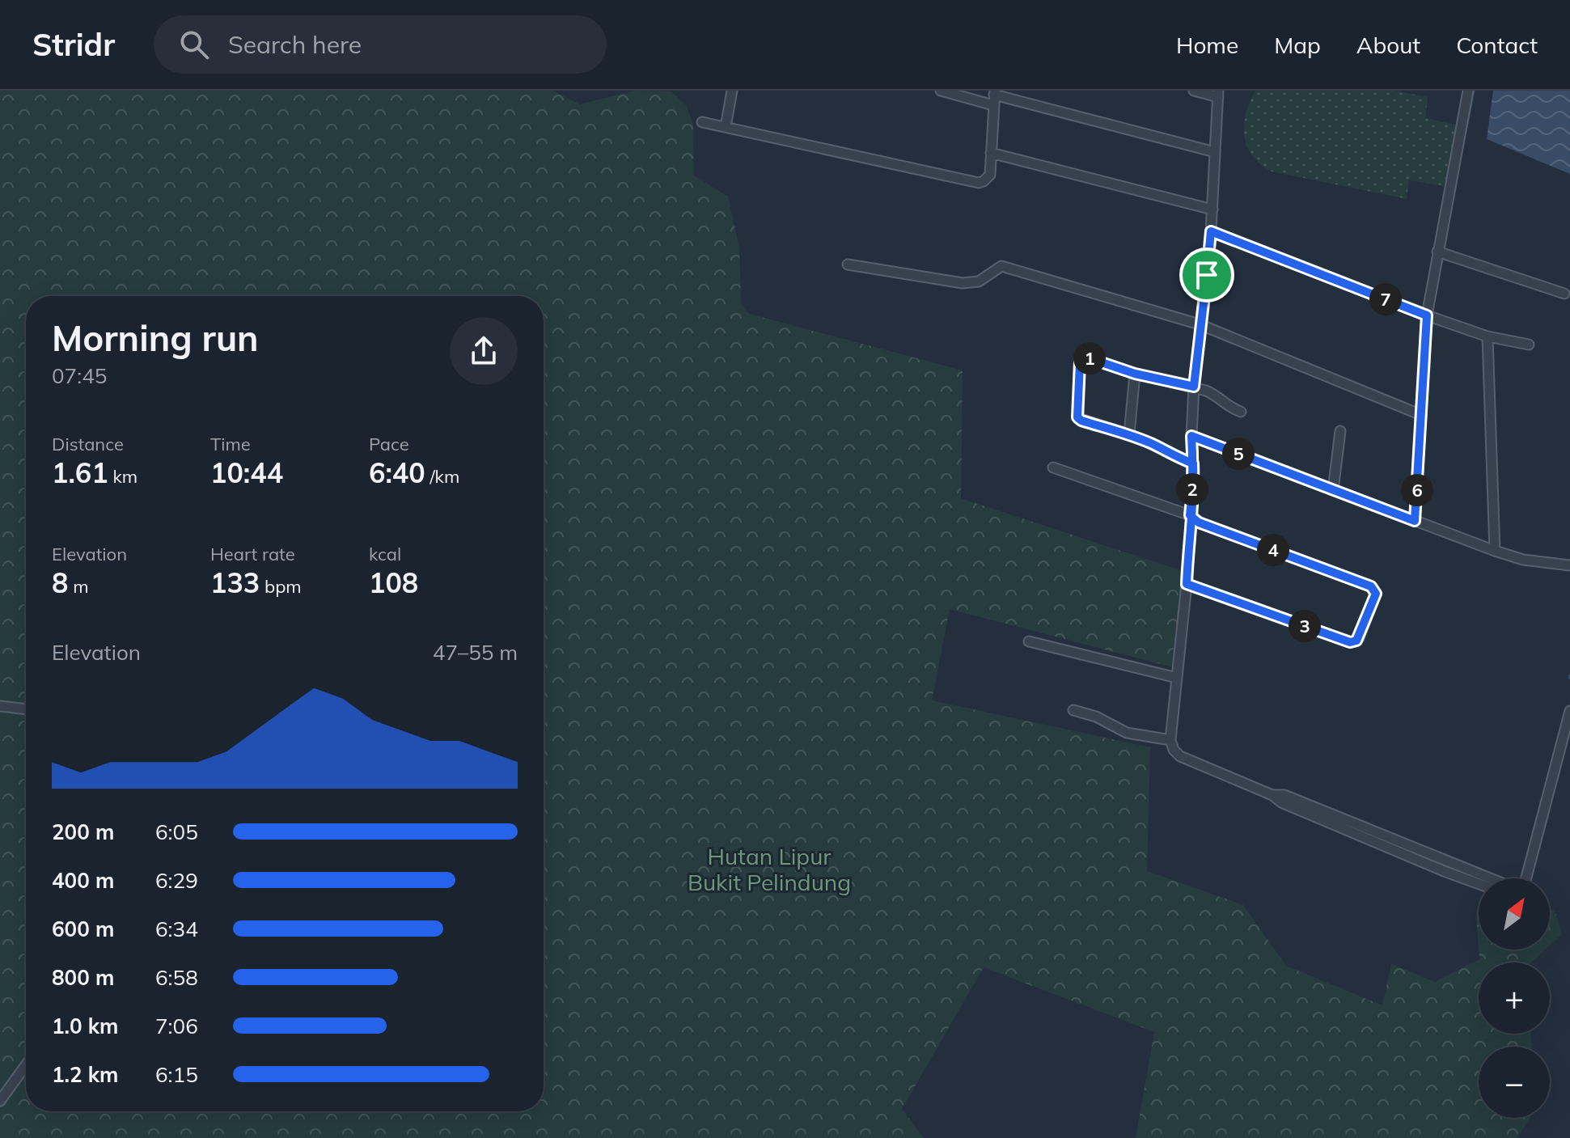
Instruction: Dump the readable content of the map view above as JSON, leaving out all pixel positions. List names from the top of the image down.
{
  "parks": ["Hutan Lipur Bukit Pelindung"],
  "north": "top right",
  "page": {
    "header": "Stridr",
    "search": "Search here",
    "nav": [
      "Home",
      "Map",
      "About",
      "Contact"
    ],
    "pins": [
      "7",
      "1",
      "5",
      "2",
      "6",
      "4",
      "3"
    ],
    "heading": ["Morning run", "07:45"],
    "stats": [
      ["Distance", "1.61 km"],
      ["Time", "10:44"],
      ["Pace", "6:40 /km"],
      ["Elevation", "8 m"],
      ["Heart rate", "133 bpm"],
      ["kcal", "108"]
    ],
    "chart": ["Elevation", "47–55 m"],
    "list": [
      {
        "name": "200 m",
        "note": "6:05"
      },
      {
        "name": "400 m",
        "note": "6:29"
      },
      {
        "name": "600 m",
        "note": "6:34"
      },
      {
        "name": "800 m",
        "note": "6:58"
      },
      {
        "name": "1.0 km",
        "note": "7:06"
      },
      {
        "name": "1.2 km",
        "note": "6:15"
      }
    ],
    "map_buttons": ["+", "−"]
  }
}
